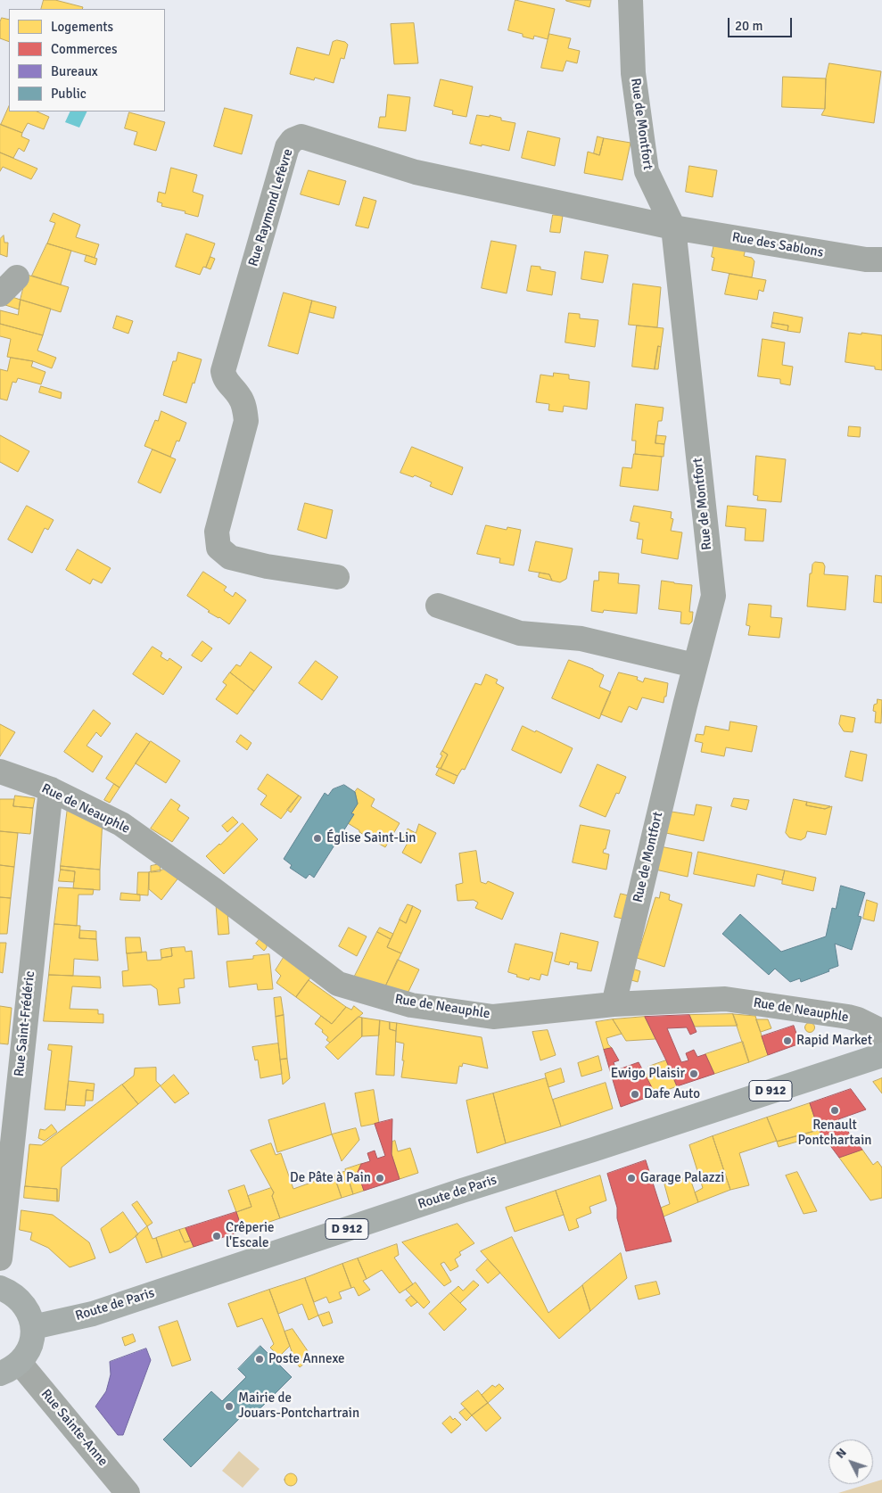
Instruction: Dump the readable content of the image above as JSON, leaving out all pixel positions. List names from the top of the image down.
{
  "streets": {
    "main road": ["D 912", "Route de Paris"],
    "street": [
      "Rue de Montfort",
      "Rue Raymond Lefèvre",
      "Rue des Sablons",
      "Rue de Neauphle",
      "Rue Saint-Frédéric",
      "Rue Sainte-Anne"
    ]
  },
  "crossings": [
    ["Rue de Montfort", "Rue Raymond Lefèvre"],
    ["Rue de Montfort", "Rue des Sablons"],
    ["Rue de Montfort", "Rue de Neauphle"],
    ["Rue Raymond Lefèvre", "Rue des Sablons"],
    ["Rue de Neauphle", "Rue Saint-Frédéric"]
  ],
  "places": [
    "Église Saint-Lin",
    "Rapid Market",
    "Ewigo Plaisir",
    "Dafe Auto",
    "Renault Pontchartain",
    "De Pâte à Pain",
    "Garage Palazzi",
    "Crêperie l'Escale",
    "Poste Annexe",
    "Mairie de Jouars-Pontchartrain"
  ],
  "legend": [
    "Logements",
    "Commerces",
    "Bureaux",
    "Public"
  ],
  "scale_bar": "20 m",
  "north": "top left"
}
